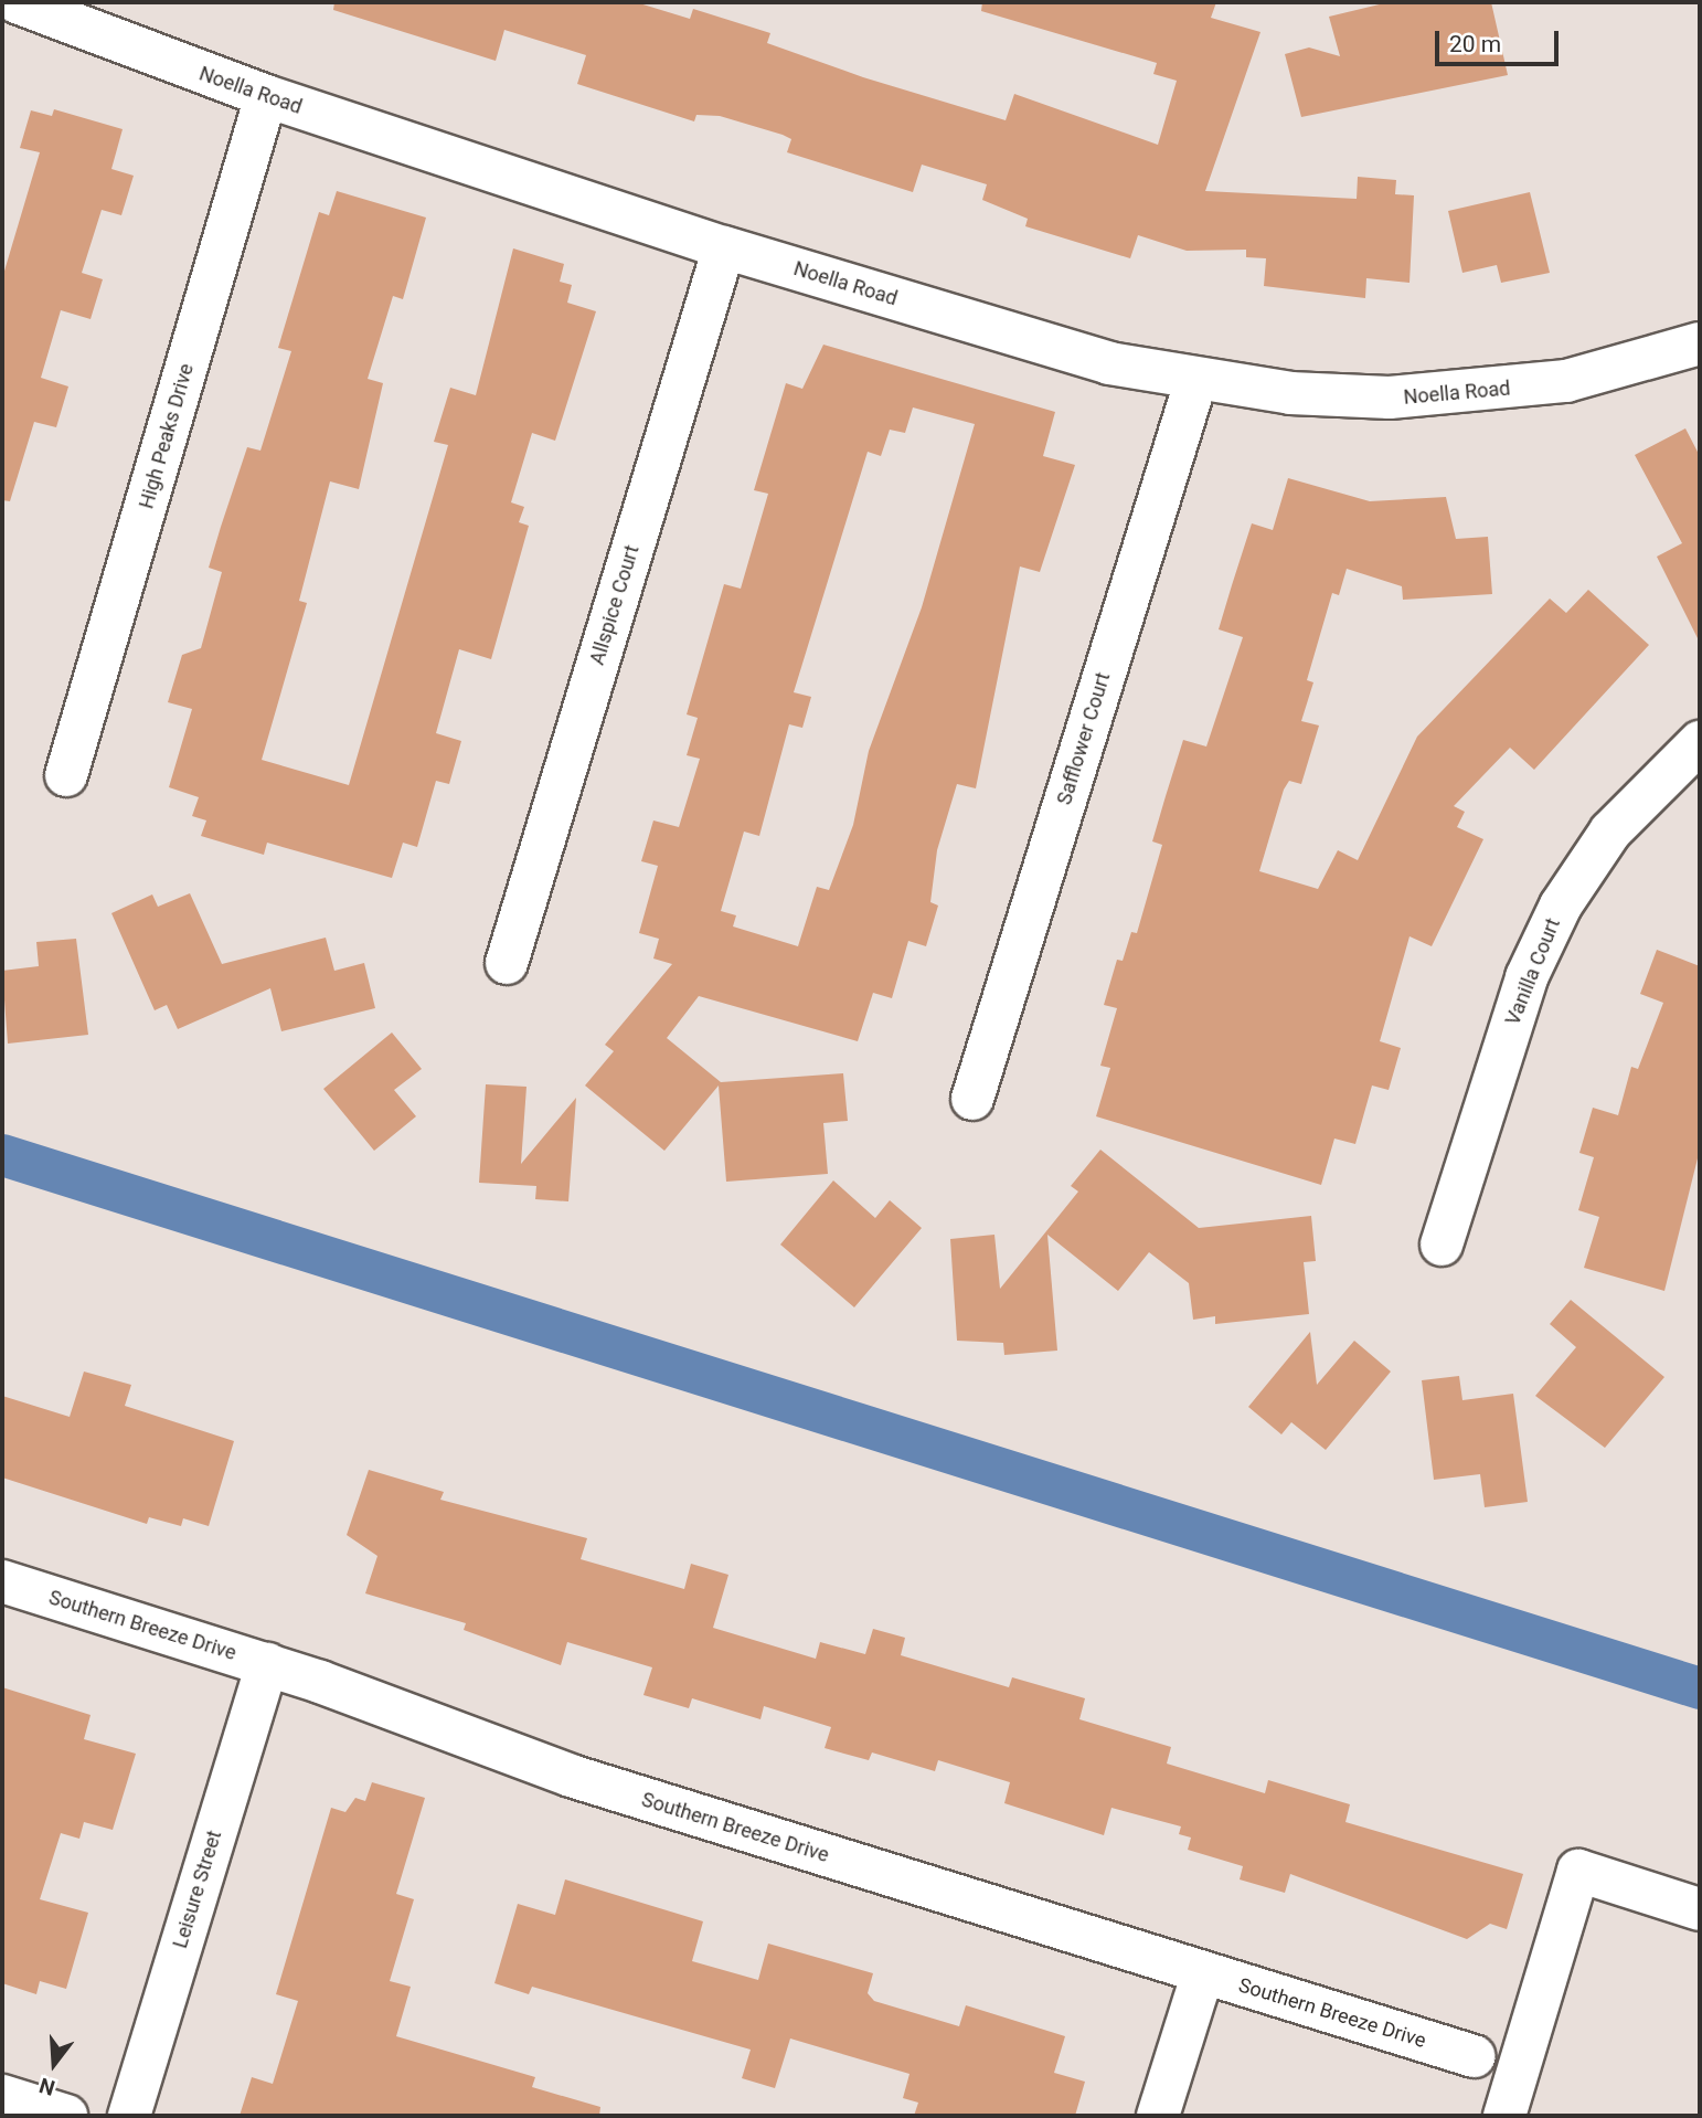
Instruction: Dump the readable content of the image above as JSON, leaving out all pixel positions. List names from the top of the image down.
{
  "streets": {
    "street": [
      "Noella Road",
      "High Peaks Drive",
      "Allspice Court",
      "Safflower Court",
      "Vanilla Court",
      "Southern Breeze Drive",
      "Leisure Street"
    ]
  },
  "crossings": [
    ["Noella Road", "High Peaks Drive"],
    ["Noella Road", "Allspice Court"],
    ["Noella Road", "Safflower Court"],
    ["Southern Breeze Drive", "Leisure Street"]
  ],
  "scale_bar": "20 m",
  "north": "bottom"
}
